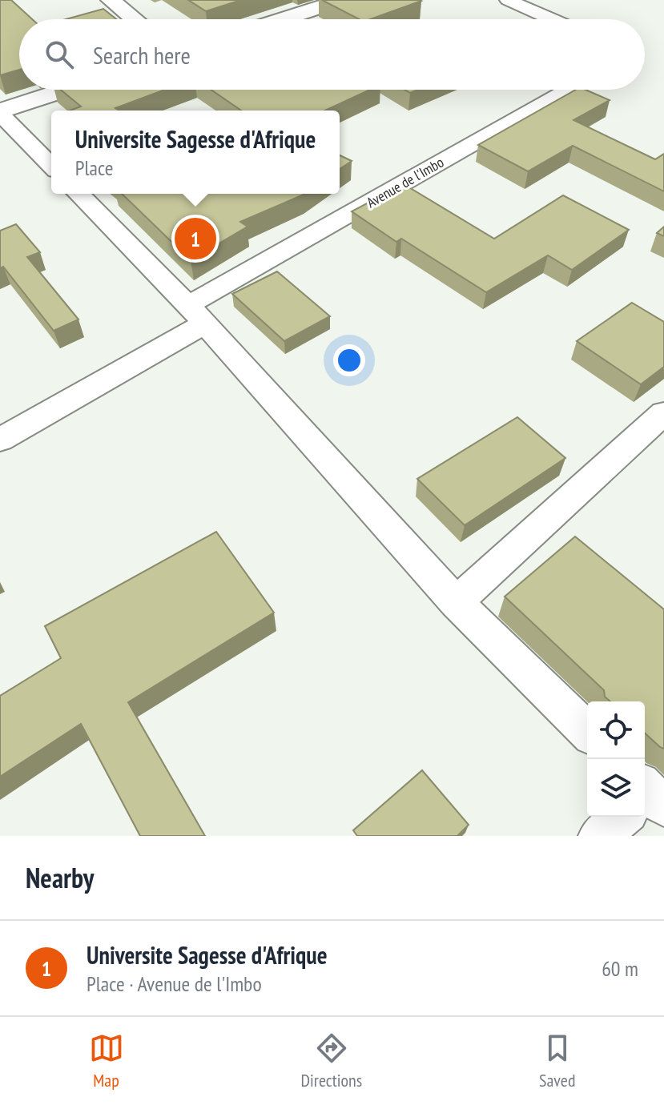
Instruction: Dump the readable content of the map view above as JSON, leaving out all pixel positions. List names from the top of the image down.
{
  "streets": {
    "street": ["Avenue de l'Imbo"]
  },
  "page": {
    "search": "Search here",
    "popup": ["Universite Sagesse d'Afrique", "Place"],
    "pins": "1",
    "heading": "Nearby",
    "list": [
      {
        "mark": "1",
        "name": "Universite Sagesse d'Afrique",
        "note": "Place · Avenue de l'Imbo",
        "value": "60 m"
      }
    ],
    "nav": ["Map", "Directions", "Saved"]
  }
}
